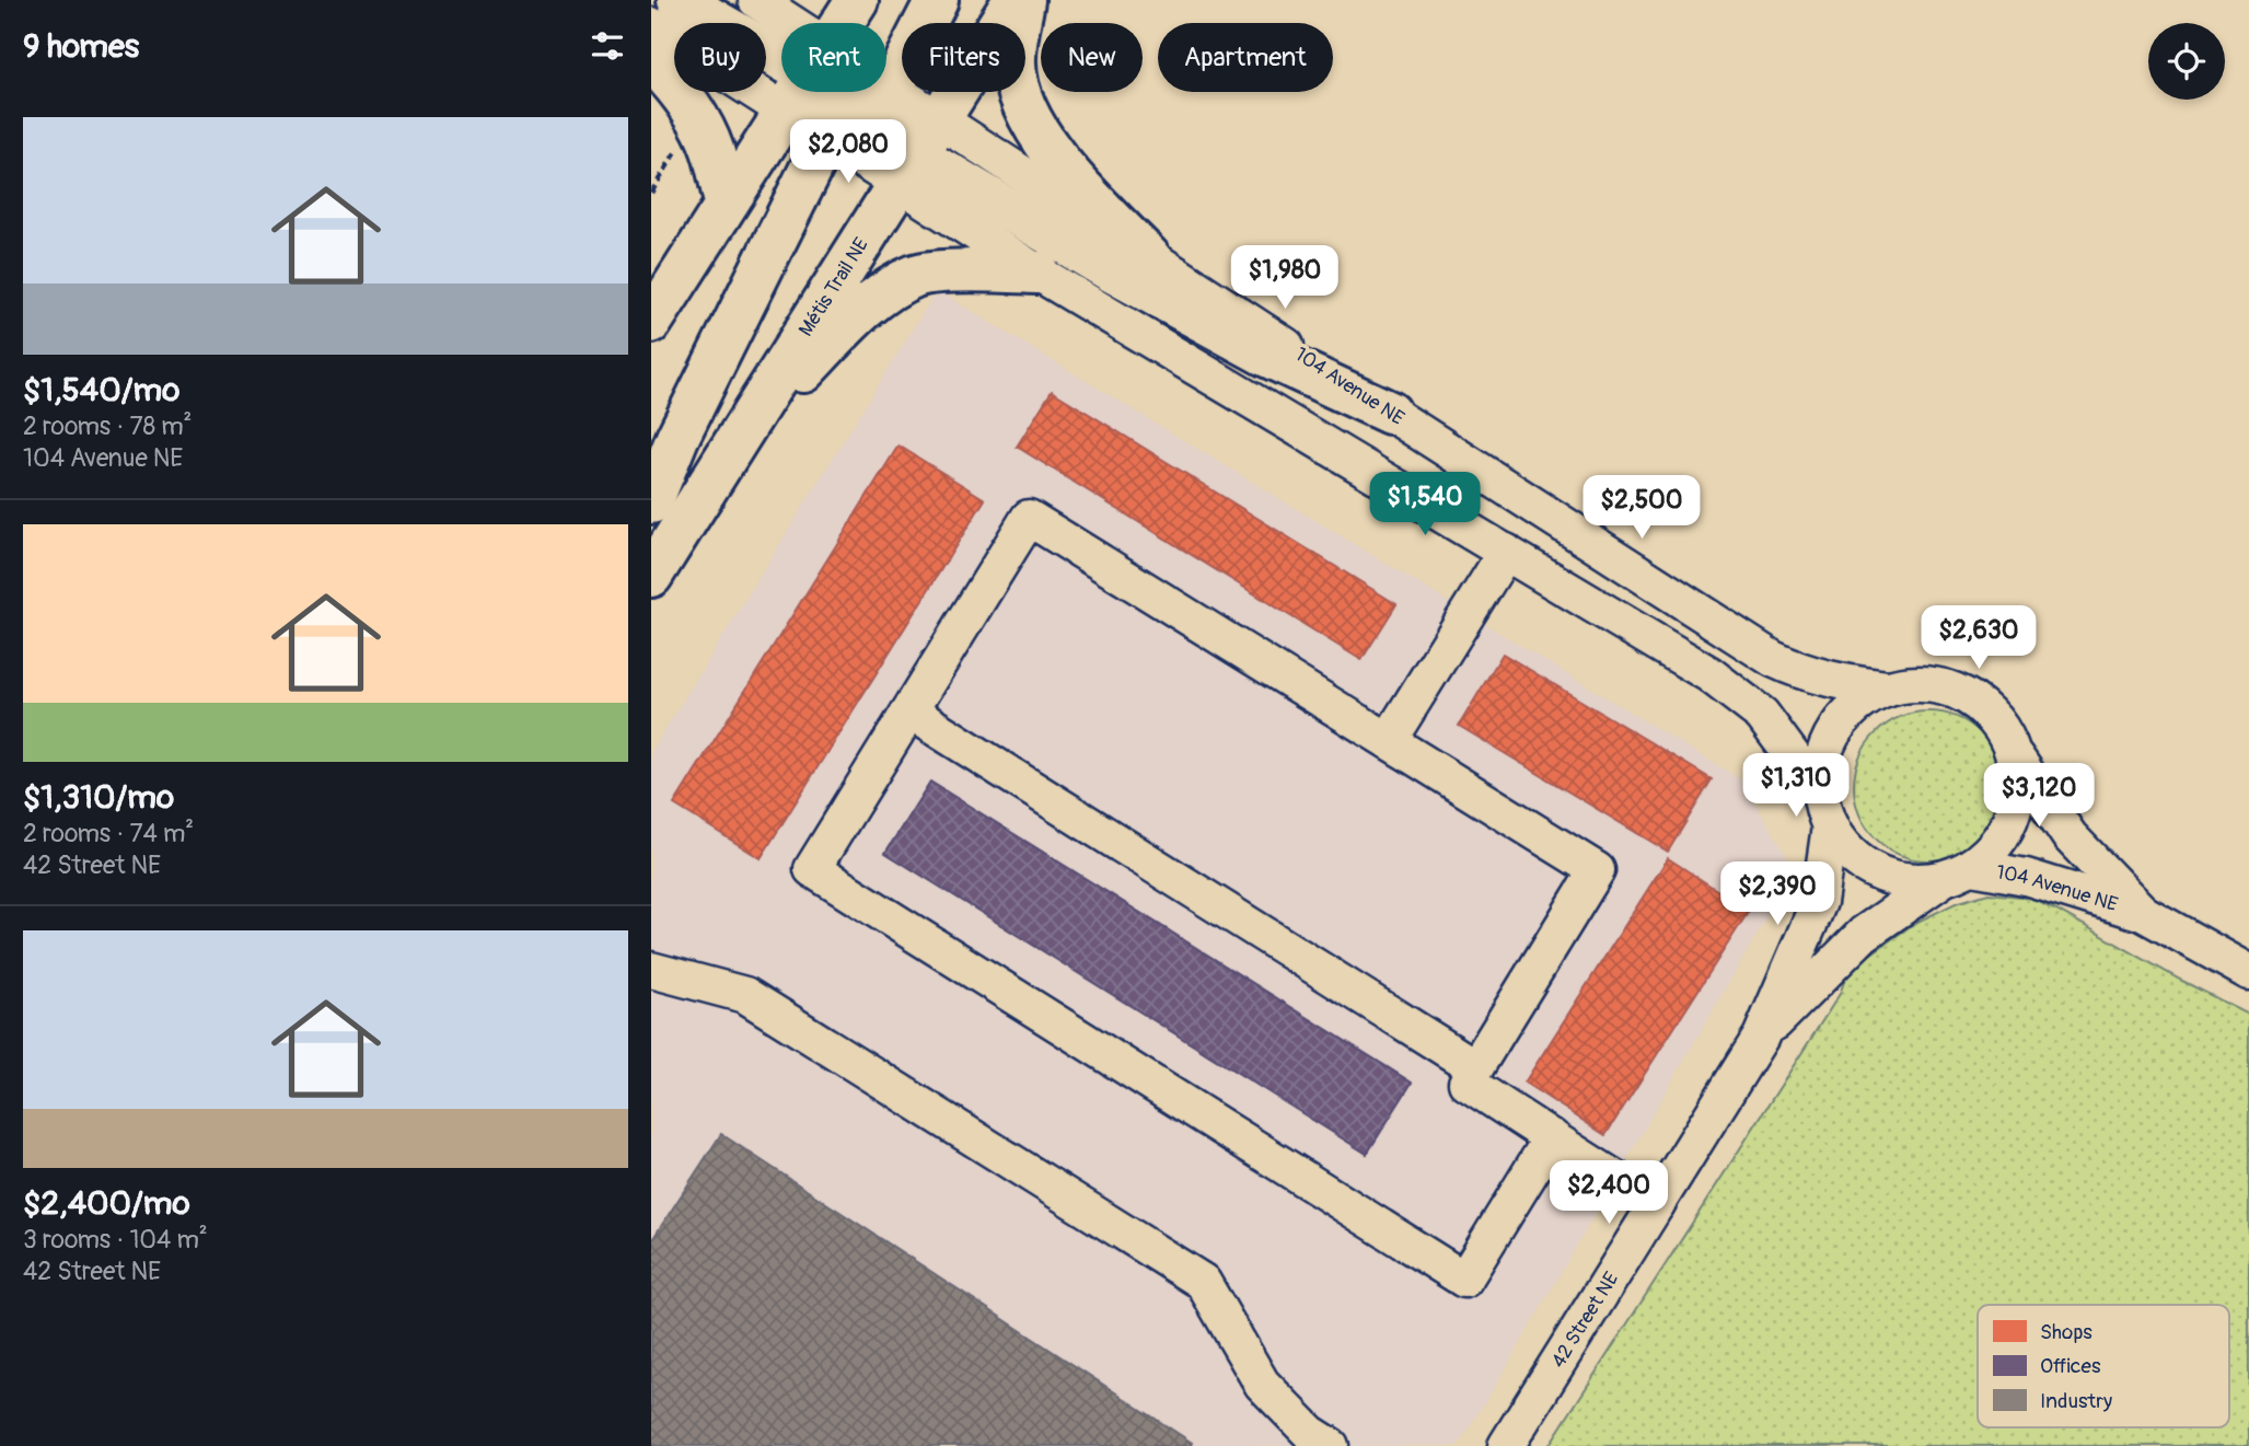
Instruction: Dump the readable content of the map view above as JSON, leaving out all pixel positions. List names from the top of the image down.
{
  "streets": {
    "main road": ["Métis Trail NE"],
    "street": ["104 Avenue NE", "42 Street NE"]
  },
  "crossings": [
    ["Métis Trail NE", "104 Avenue NE"],
    ["104 Avenue NE", "42 Street NE"]
  ],
  "legend": ["Shops", "Offices", "Industry"],
  "page": {
    "heading": "9 homes",
    "chip": [
      "Buy",
      "Rent",
      "Filters",
      "New",
      "Apartment"
    ],
    "list": [
      {
        "name": "$1,540/mo",
        "note": "2 rooms · 78 m² · 104 Avenue NE"
      },
      {
        "name": "$1,310/mo",
        "note": "2 rooms · 74 m² · 42 Street NE"
      },
      {
        "name": "$2,400/mo",
        "note": "3 rooms · 104 m² · 42 Street NE"
      }
    ],
    "price": [
      "$2,080",
      "$1,980",
      "$1,540",
      "$2,500",
      "$2,630",
      "$1,310",
      "$3,120",
      "$2,390",
      "$2,400"
    ]
  }
}
